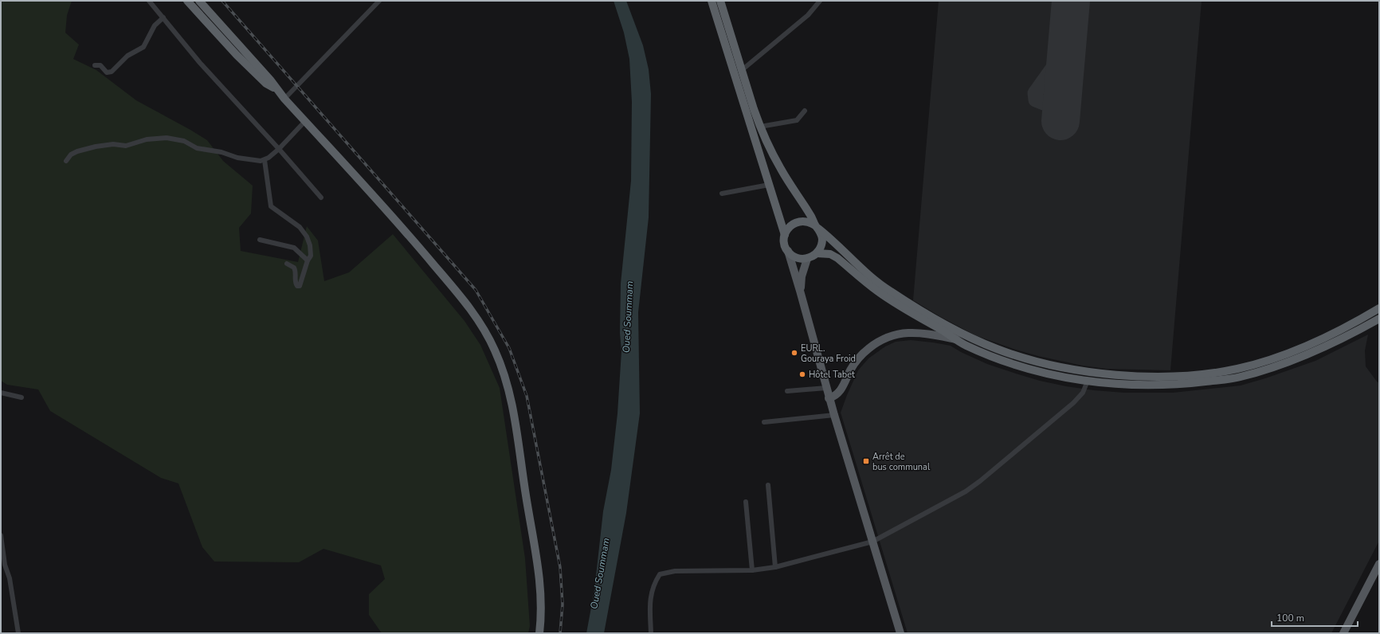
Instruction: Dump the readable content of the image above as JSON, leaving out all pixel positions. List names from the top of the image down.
{
  "water": ["Oued Soummam"],
  "places": {
    "other": ["EURL. Gouraya Froid", "Hôtel Tabet"],
    "transit": ["Arrêt de bus communal"]
  },
  "scale_bar": "100 m"
}
